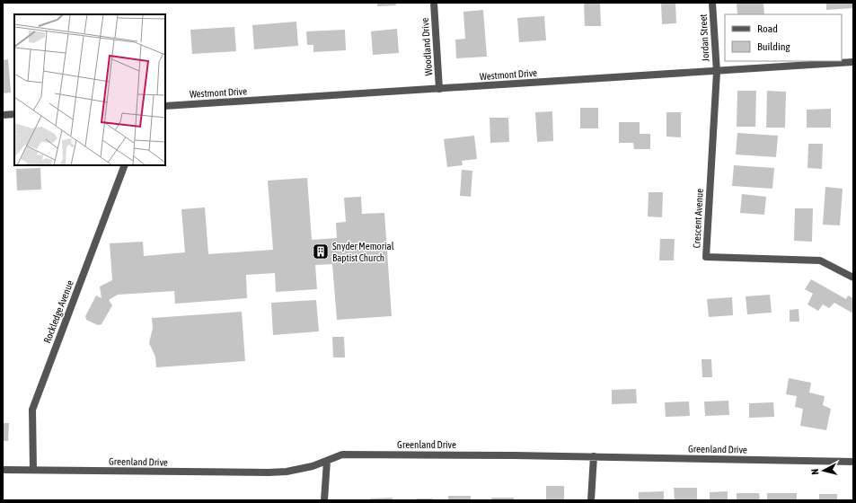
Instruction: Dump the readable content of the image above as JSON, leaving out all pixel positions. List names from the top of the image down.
{
  "streets": {
    "street": [
      "Jordan Street",
      "Woodland Drive",
      "Westmont Drive",
      "Crescent Avenue",
      "Rockledge Avenue",
      "Greenland Drive"
    ]
  },
  "crossings": [
    ["Jordan Street", "Westmont Drive"],
    ["Jordan Street", "Crescent Avenue"],
    ["Woodland Drive", "Westmont Drive"],
    ["Westmont Drive", "Crescent Avenue"],
    ["Rockledge Avenue", "Greenland Drive"]
  ],
  "places": {
    "building": ["Snyder Memorial Baptist Church"]
  },
  "legend": ["Road", "Building"],
  "north": "left"
}
